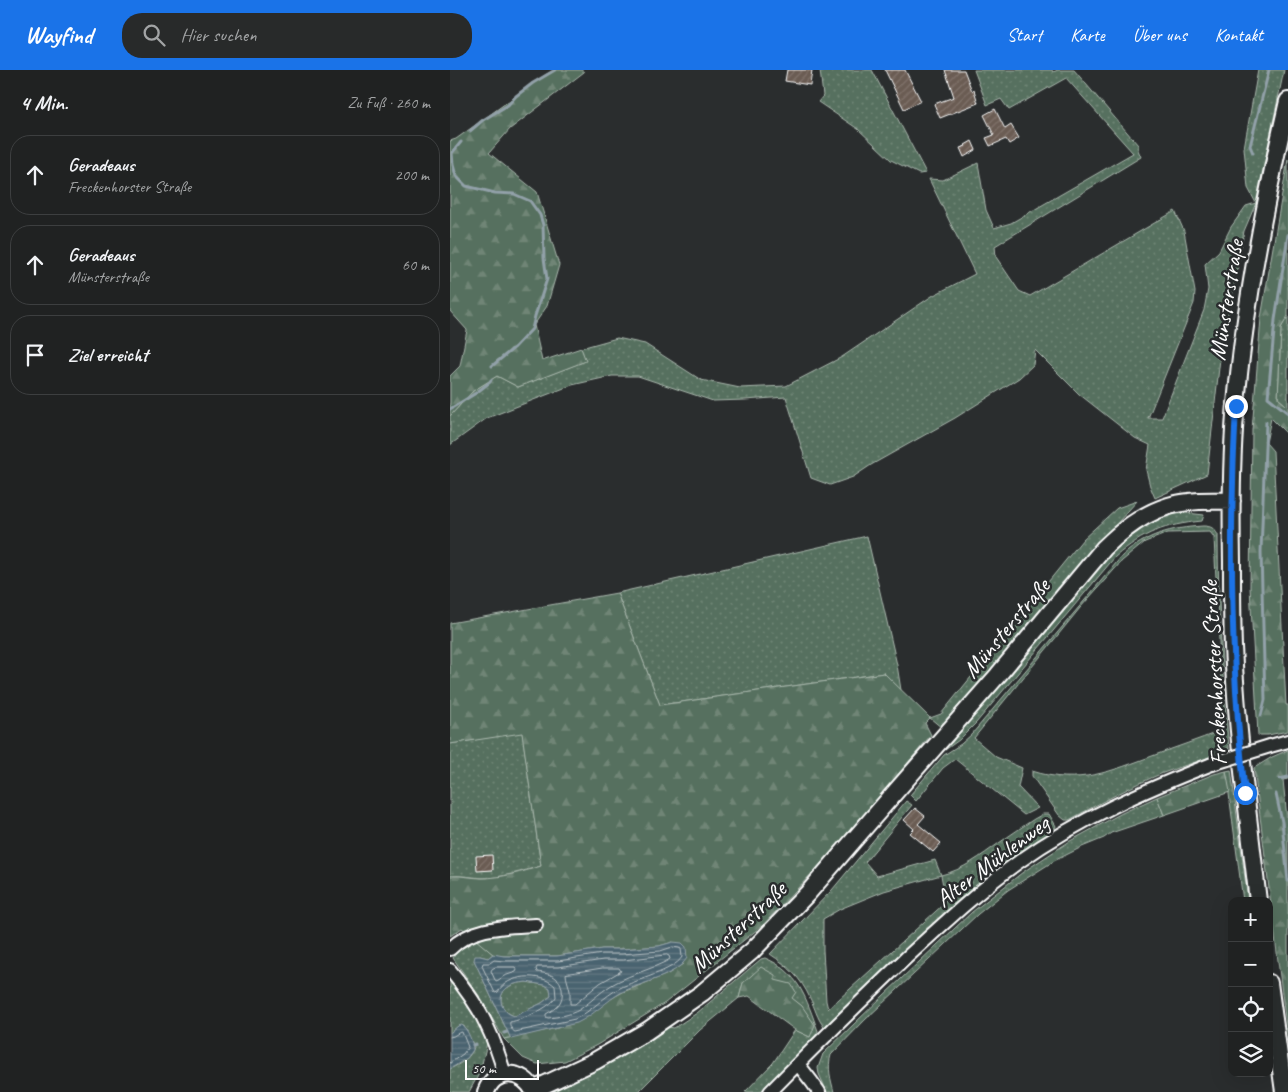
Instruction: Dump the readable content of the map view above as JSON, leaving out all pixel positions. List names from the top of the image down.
{
  "streets": {
    "main road": ["Münsterstraße", "Freckenhorster Straße"],
    "street": ["Alter Mühlenweg"]
  },
  "crossings": [
    ["Münsterstraße", "Freckenhorster Straße"]
  ],
  "scale_bar": "50 m",
  "page": {
    "header": "Wayfind",
    "search": "Hier suchen",
    "nav": [
      "Start",
      "Karte",
      "Über uns",
      "Kontakt"
    ],
    "heading": ["4 Min.", "Zu Fuß · 260 m"],
    "list": [
      ["Geradeaus", "Freckenhorster Straße", "200 m"],
      ["Geradeaus", "Münsterstraße", "60 m"],
      "Ziel erreicht"
    ],
    "map_buttons": ["+", "−"],
    "scale": "50 m"
  }
}
